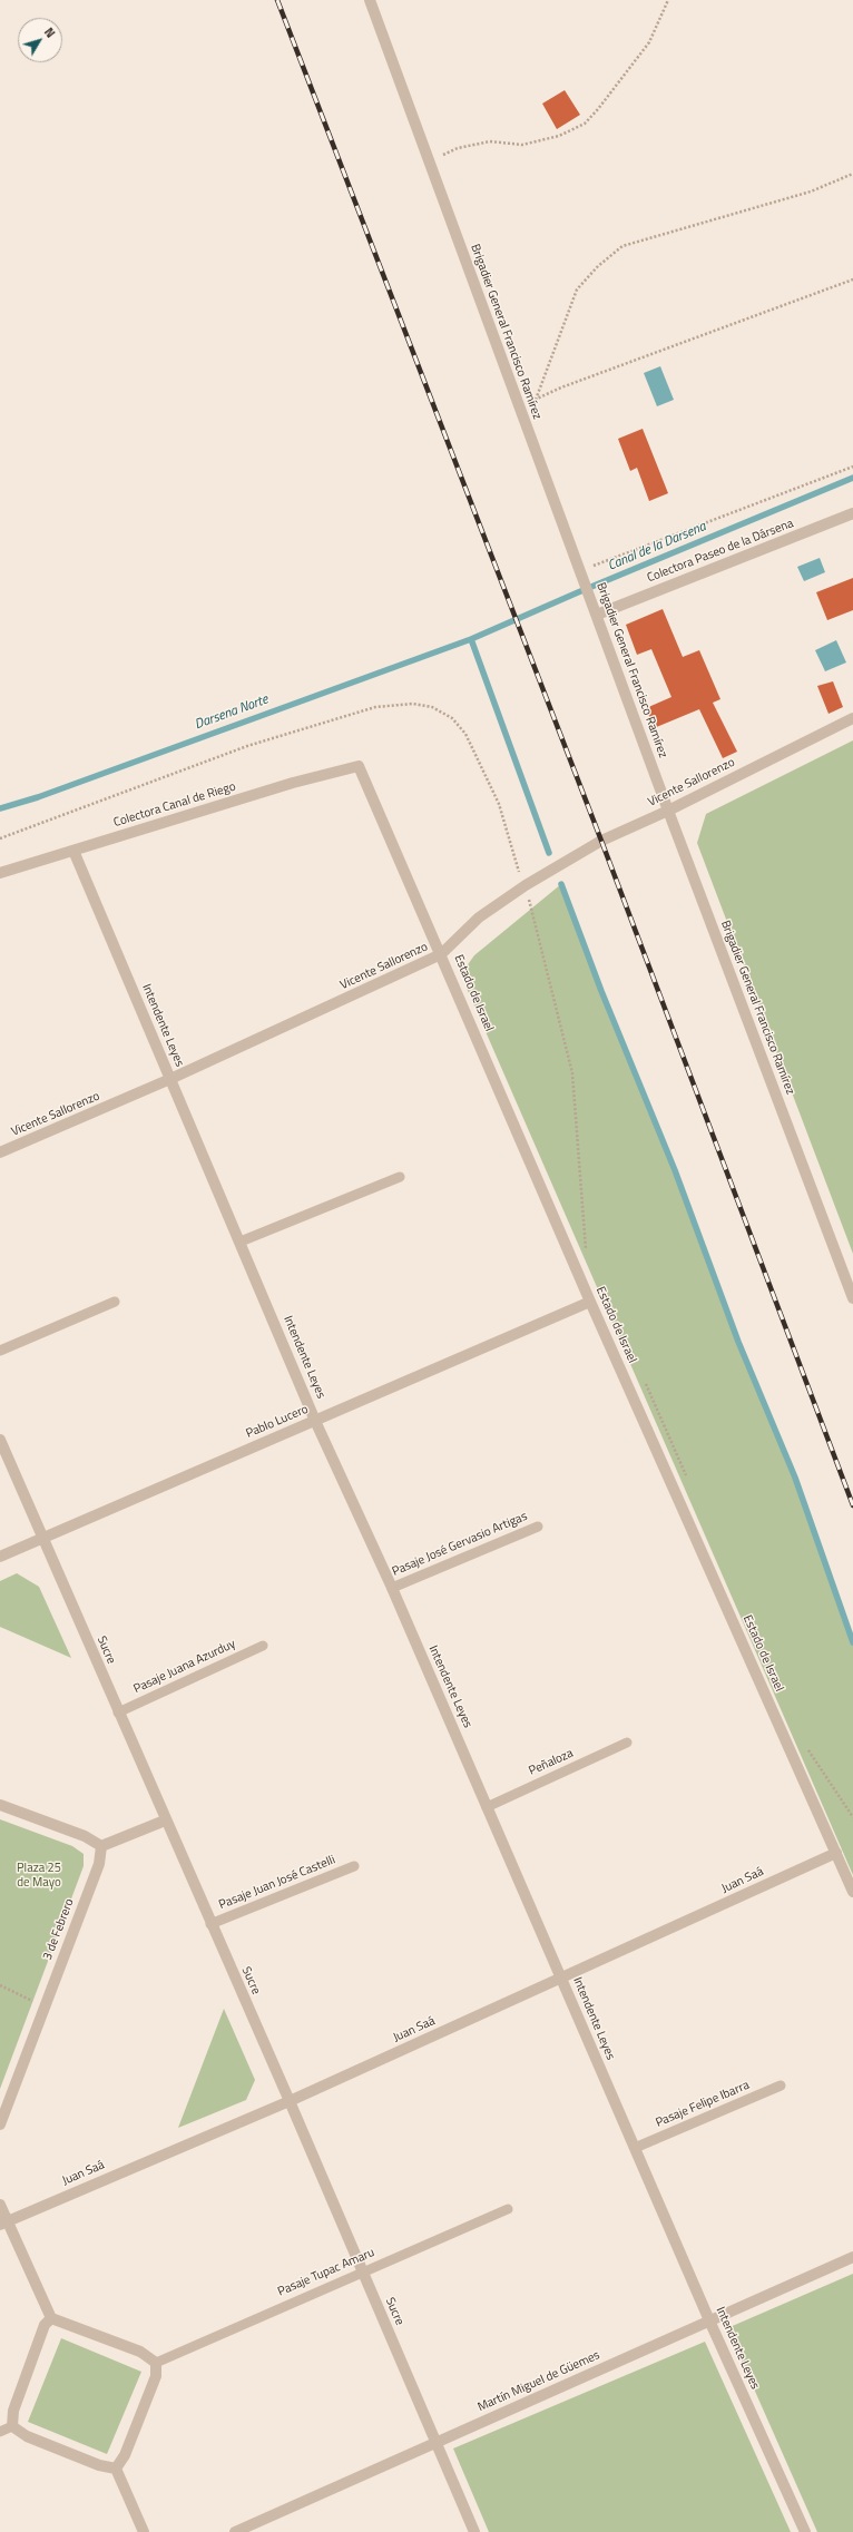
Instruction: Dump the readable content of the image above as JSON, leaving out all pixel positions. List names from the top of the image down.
{
  "streets": {
    "street": [
      "Brigadier General Francisco Ramírez",
      "Colectora Paseo de la Dársena",
      "Vicente Sallorenzo",
      "Colectora Canal de Riego",
      "Estado de Israel",
      "Intendente Leyes",
      "Pablo Lucero",
      "Sucre",
      "Juan Saá",
      "3 de Febrero",
      "Martín Miguel de Güemes"
    ],
    "lane": [
      "Pasaje José Gervasio Artigas",
      "Pasaje Juana Azurduy",
      "Peñaloza",
      "Pasaje Juan José Castelli",
      "Pasaje Felipe Ibarra",
      "Pasaje Tupac Amaru"
    ]
  },
  "crossings": [
    ["Brigadier General Francisco Ramírez", "Colectora Paseo de la Dársena"],
    ["Brigadier General Francisco Ramírez", "Vicente Sallorenzo"],
    ["Vicente Sallorenzo", "Estado de Israel"],
    ["Vicente Sallorenzo", "Intendente Leyes"],
    ["Colectora Canal de Riego", "Estado de Israel"],
    ["Colectora Canal de Riego", "Intendente Leyes"],
    ["Estado de Israel", "Pablo Lucero"],
    ["Estado de Israel", "Juan Saá"],
    ["Intendente Leyes", "Pablo Lucero"],
    ["Intendente Leyes", "Pasaje José Gervasio Artigas"],
    ["Intendente Leyes", "Peñaloza"],
    ["Intendente Leyes", "Juan Saá"],
    ["Intendente Leyes", "Pasaje Felipe Ibarra"],
    ["Intendente Leyes", "Martín Miguel de Güemes"],
    ["Pablo Lucero", "Sucre"],
    ["Sucre", "Pasaje Juana Azurduy"],
    ["Sucre", "Juan Saá"],
    ["Sucre", "Pasaje Juan José Castelli"],
    ["Sucre", "Pasaje Tupac Amaru"],
    ["Sucre", "Martín Miguel de Güemes"]
  ],
  "water": ["Canal de la Darsena", "Darsena Norte"],
  "parks": ["Plaza 25 de Mayo"],
  "north": "top right"
}
